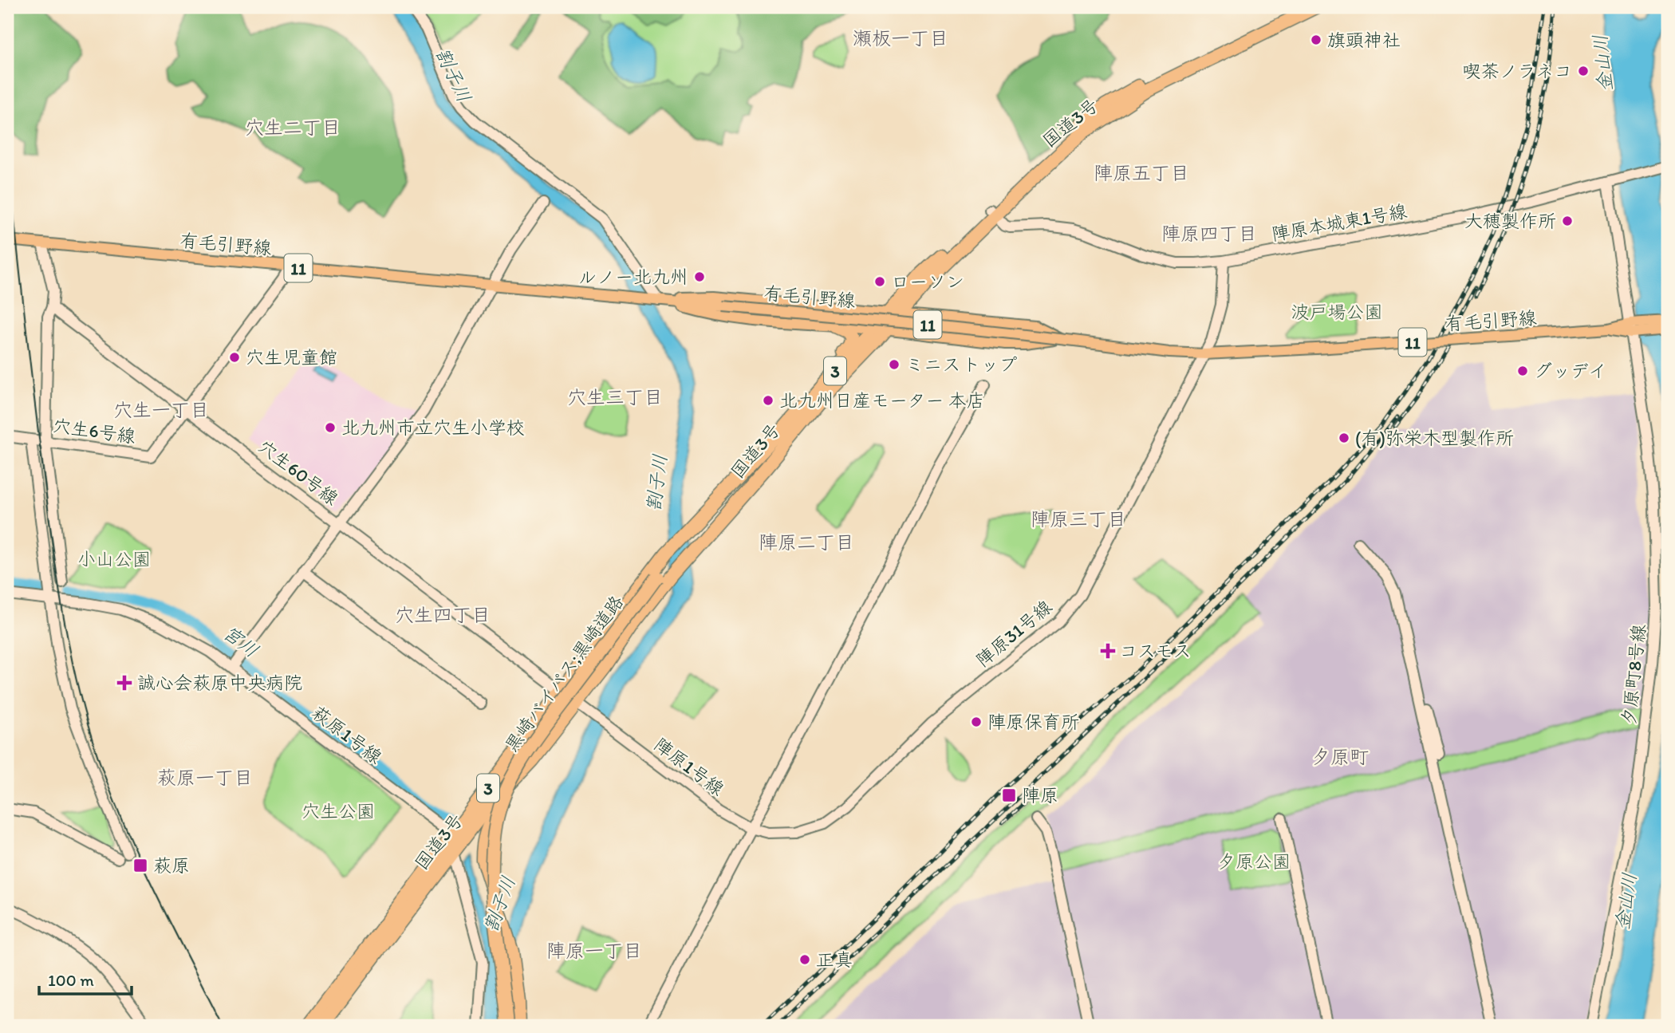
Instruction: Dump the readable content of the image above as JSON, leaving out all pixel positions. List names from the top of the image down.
{
  "streets": {
    "highway": ["国道3号", "3", "黒崎バイパス;黒崎道路"],
    "main road": ["有毛引野線", "11"],
    "street": [
      "陣原本城東1号線",
      "穴生6号線",
      "穴生60号線",
      "陣原31号線",
      "夕原町8号線",
      "萩原1号線",
      "陣原1号線"
    ]
  },
  "crossings": [
    ["国道3号", "陣原本城東1号線"],
    ["国道3号", "3"],
    ["国道3号", "穴生60号線"],
    ["国道3号", "黒崎バイパス;黒崎道路"],
    ["国道3号", "萩原1号線"],
    ["陣原本城東1号線", "陣原31号線"],
    ["陣原本城東1号線", "夕原町8号線"],
    ["有毛引野線", "陣原31号線"],
    ["有毛引野線", "夕原町8号線"],
    ["3", "黒崎バイパス;黒崎道路"],
    ["穴生6号線", "穴生60号線"],
    ["穴生60号線", "陣原1号線"],
    ["陣原31号線", "陣原1号線"]
  ],
  "districts": [
    "瀬板一丁目",
    "穴生二丁目",
    "陣原五丁目",
    "陣原四丁目",
    "穴生三丁目",
    "穴生一丁目",
    "陣原三丁目",
    "陣原二丁目",
    "穴生四丁目",
    "夕原町",
    "萩原一丁目",
    "陣原一丁目"
  ],
  "water": ["金山川", "割子川", "宮川"],
  "parks": [
    "波戸場公園",
    "小山公園",
    "穴生公園",
    "夕原公園"
  ],
  "places": {
    "other": [
      "旗頭神社",
      "喫茶ノラネコ",
      "大穂製作所",
      "ルノー北九州",
      "ローソン",
      "穴生児童館",
      "ミニストップ",
      "グッデイ",
      "北九州日産モーター 本店",
      "北九州市立穴生小学校",
      "(有)弥栄木型製作所",
      "陣原保育所",
      "正真"
    ],
    "health": ["コスモス", "誠心会萩原中央病院"],
    "transit": ["陣原", "萩原"]
  },
  "scale_bar": "100 m"
}
